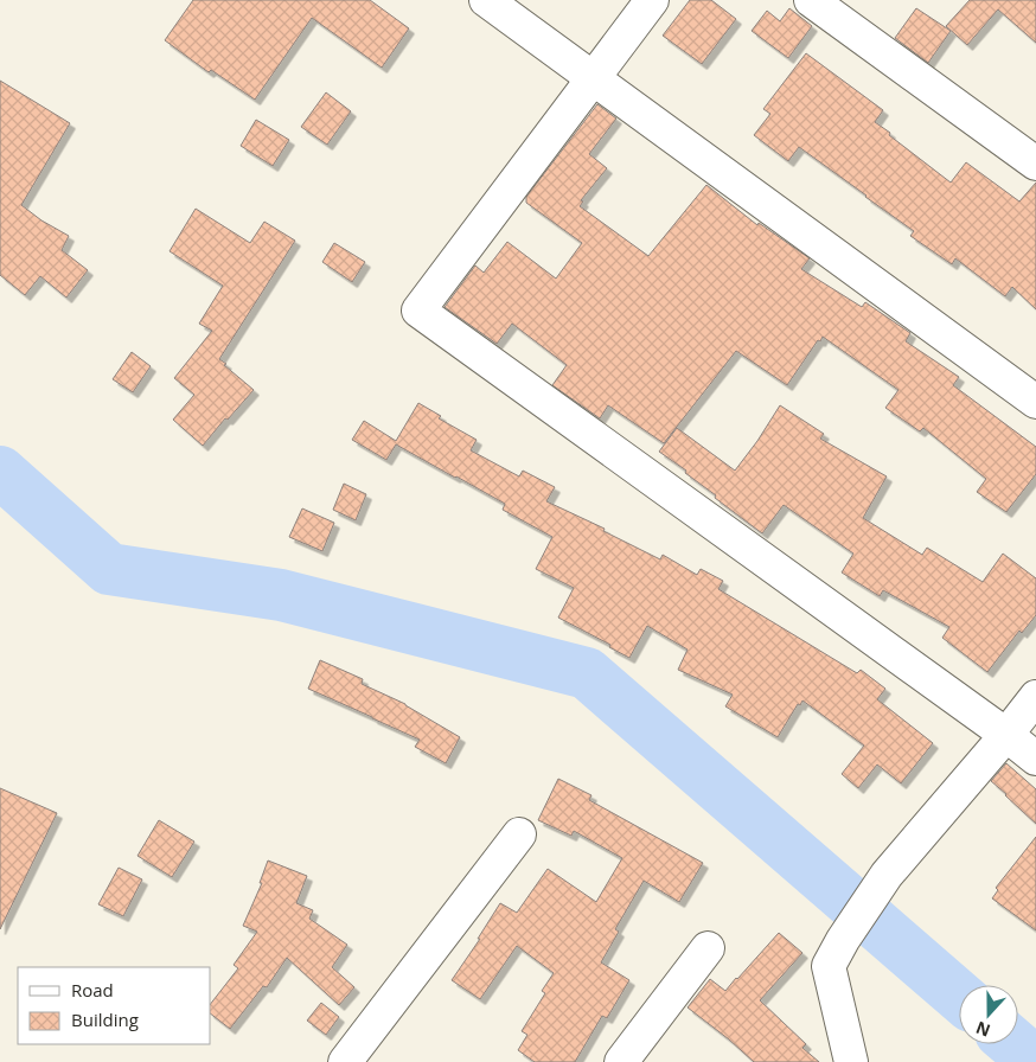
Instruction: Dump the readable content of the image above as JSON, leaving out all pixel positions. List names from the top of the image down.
{
  "legend": ["Road", "Building"],
  "north": "bottom"
}
